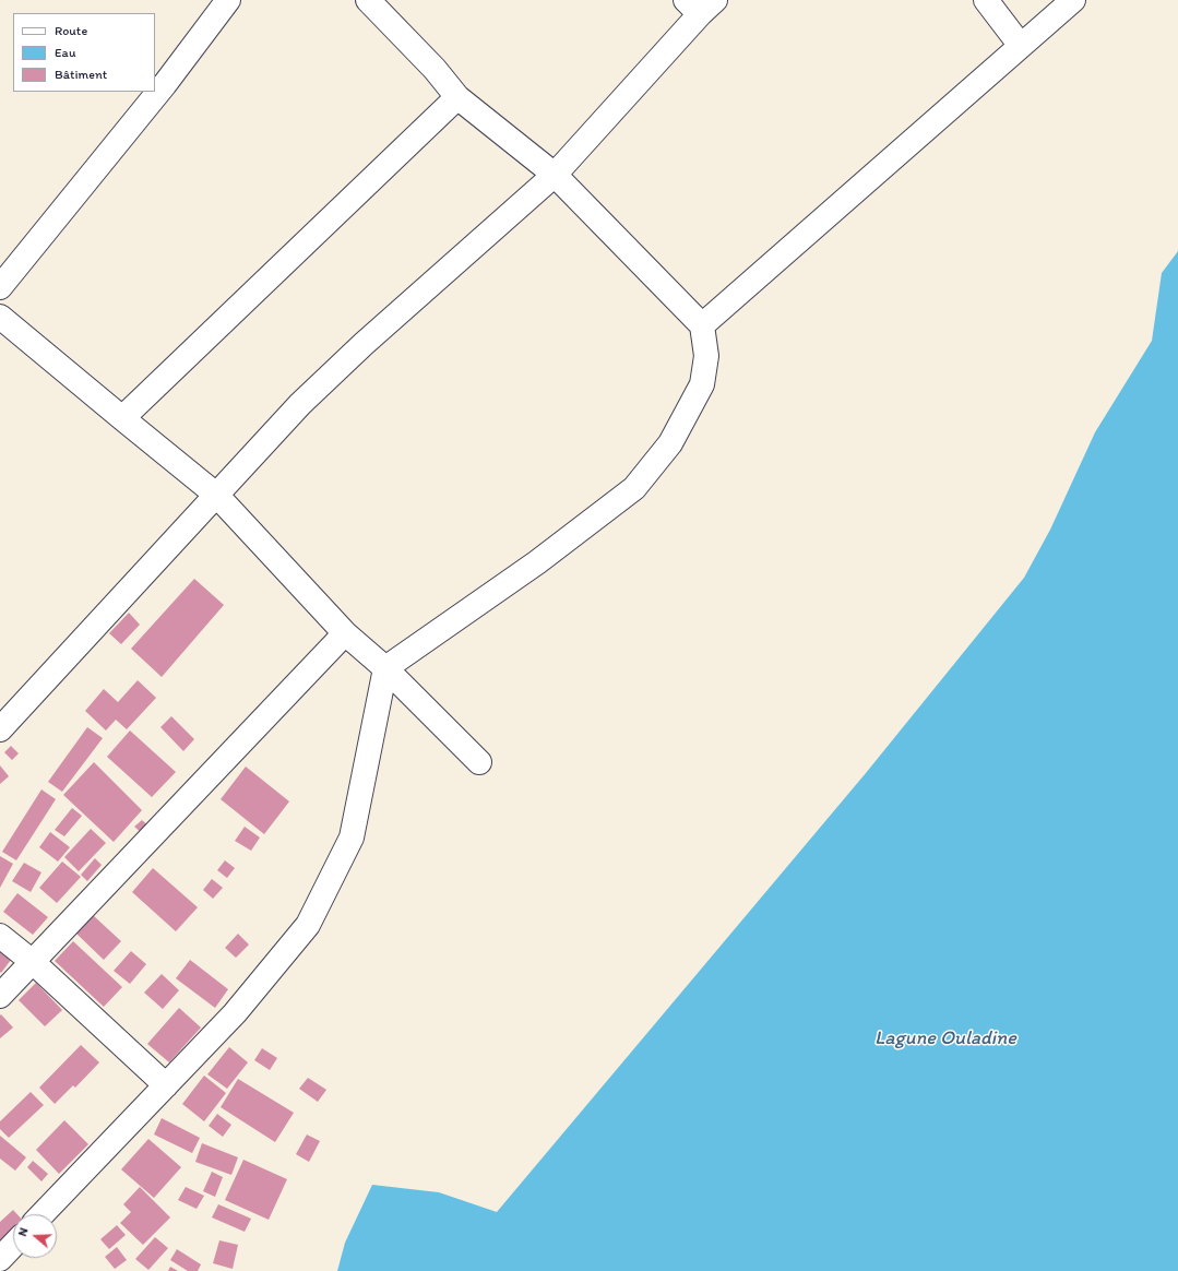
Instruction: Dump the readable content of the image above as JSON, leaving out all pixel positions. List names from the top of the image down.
{
  "water": ["Lagune Ouladine"],
  "legend": ["Route", "Eau", "Bâtiment"],
  "north": "left"
}
